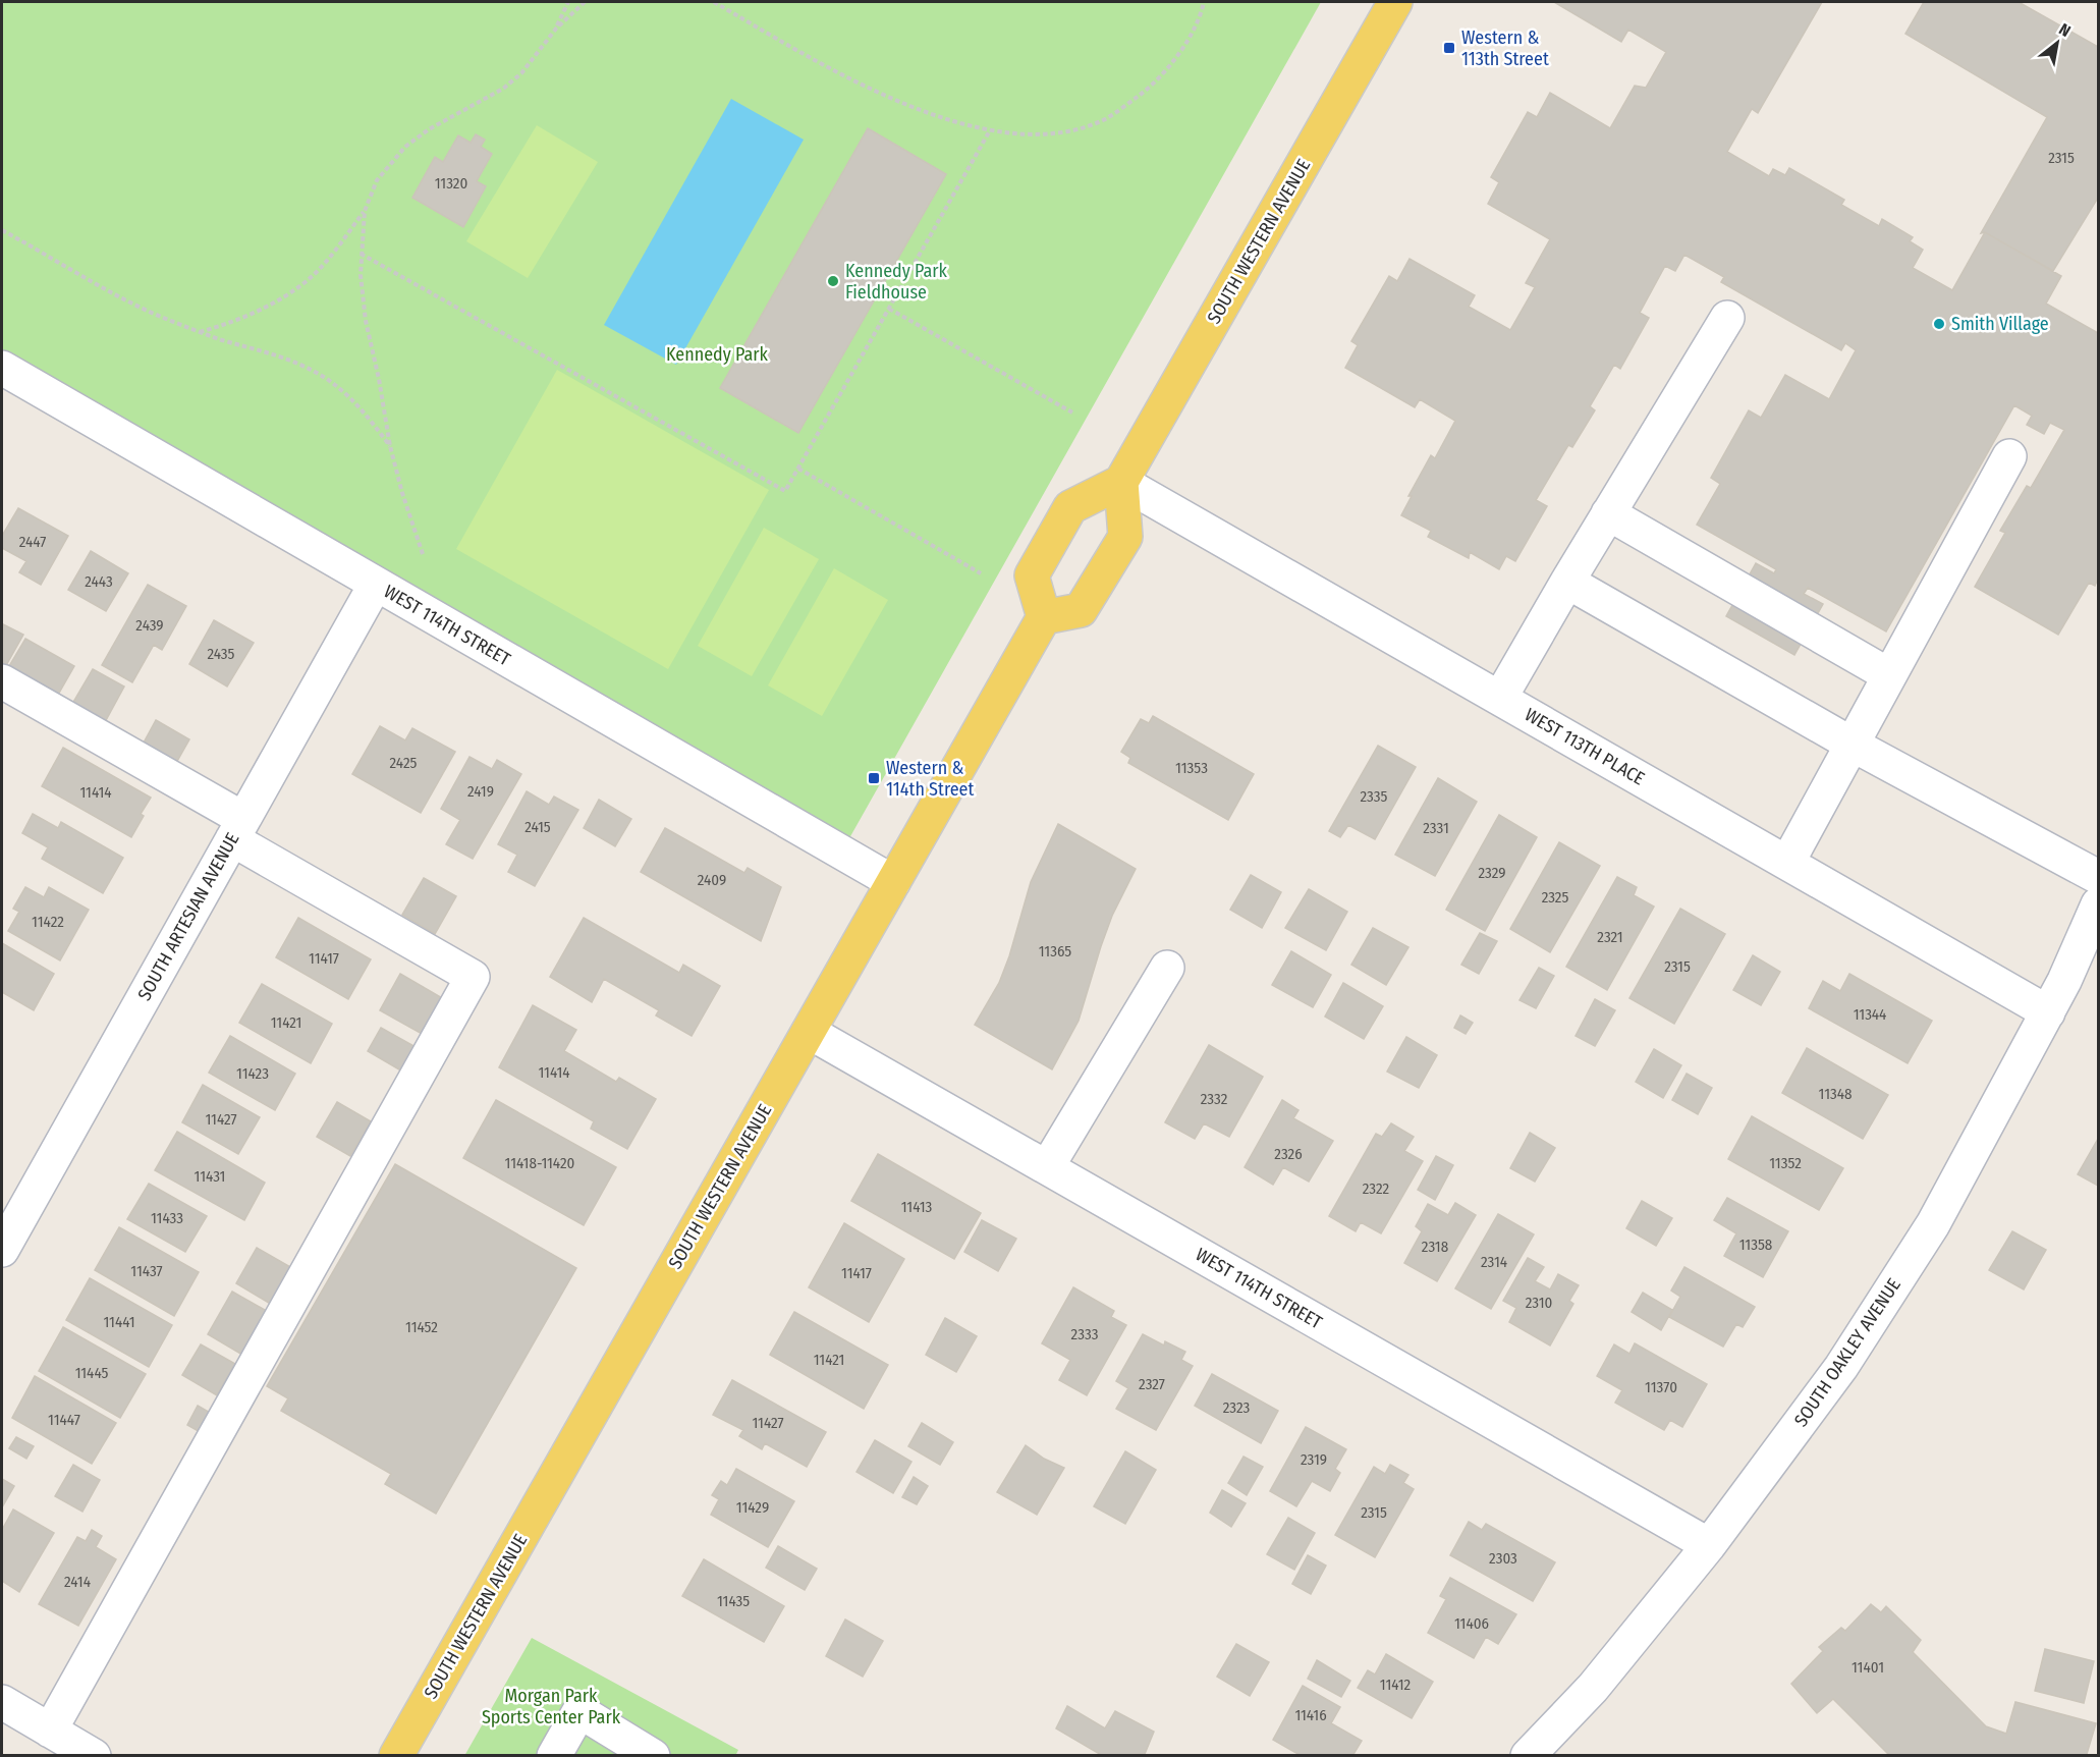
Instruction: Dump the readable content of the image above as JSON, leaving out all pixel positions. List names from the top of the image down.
{
  "streets": {
    "main road": ["SOUTH WESTERN AVENUE"],
    "street": [
      "WEST 114TH STREET",
      "WEST 113TH PLACE",
      "SOUTH ARTESIAN AVENUE",
      "SOUTH OAKLEY AVENUE"
    ]
  },
  "crossings": [
    ["SOUTH WESTERN AVENUE", "WEST 114TH STREET"],
    ["SOUTH WESTERN AVENUE", "WEST 113TH PLACE"],
    ["WEST 114TH STREET", "SOUTH ARTESIAN AVENUE"],
    ["WEST 114TH STREET", "SOUTH OAKLEY AVENUE"],
    ["WEST 113TH PLACE", "SOUTH OAKLEY AVENUE"]
  ],
  "parks": ["Kennedy Park", "Morgan Park Sports Center Park"],
  "places": {
    "transit": ["Western & 113th Street", "Western & 114th Street"],
    "other": ["Kennedy Park Fieldhouse", "Smith Village"]
  },
  "house_numbers": [
    "2315",
    "11320",
    "2447",
    "2443",
    "2439",
    "2435",
    "2425",
    "11353",
    "2419",
    "11414",
    "2335",
    "2415",
    "2331",
    "2329",
    "2409",
    "2325",
    "11422",
    "2321",
    "11365",
    "11417",
    "2315",
    "11344",
    "11421",
    "11414",
    "11423",
    "11348",
    "2332",
    "11427",
    "2326",
    "11418-11420",
    "11352",
    "11431",
    "2322",
    "11413",
    "11433",
    "11358",
    "2318",
    "2314",
    "11437",
    "11417",
    "2310",
    "11441",
    "11452",
    "2333",
    "11421",
    "11445",
    "2327",
    "11370",
    "2323",
    "11447",
    "11427",
    "2319",
    "11429",
    "2315",
    "2303",
    "2414",
    "11435",
    "11406",
    "11401",
    "11412",
    "11416"
  ],
  "north": "top right"
}
